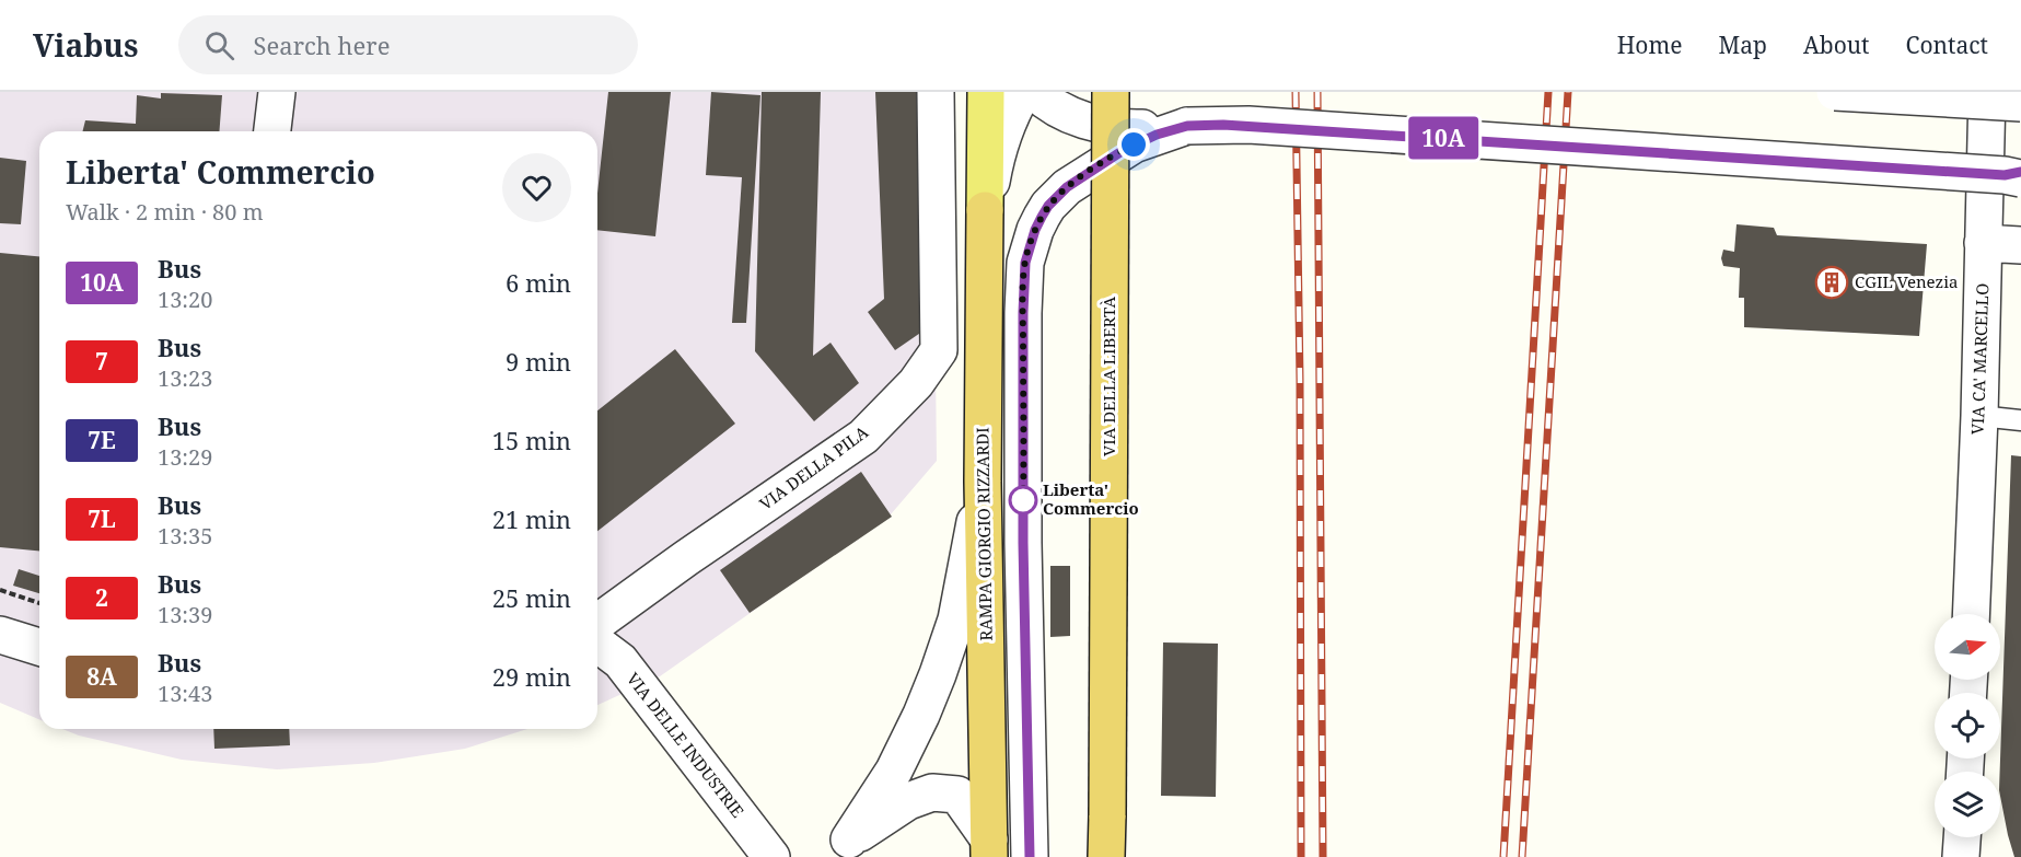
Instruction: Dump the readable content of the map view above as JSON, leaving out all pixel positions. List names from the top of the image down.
{
  "streets": {
    "highway": ["VIA DELLA LIBERTÀ", "RAMPA GIORGIO RIZZARDI"],
    "street": ["VIA CA' MARCELLO", "VIA DELLA PILA", "VIA DELLE INDUSTRIE"]
  },
  "places": {
    "building": ["CGIL Venezia"],
    "other": ["Liberta' Commercio"]
  },
  "lines": ["bus line 10A"],
  "north": "right",
  "page": {
    "header": "Viabus",
    "search": "Search here",
    "nav": [
      "Home",
      "Map",
      "About",
      "Contact"
    ],
    "on_map": "10A",
    "heading": ["Liberta' Commercio", "Walk · 2 min · 80 m"],
    "list": [
      {
        "mark": "10A",
        "name": "Bus",
        "note": "13:20",
        "value": "6 min"
      },
      {
        "mark": "7",
        "name": "Bus",
        "note": "13:23",
        "value": "9 min"
      },
      {
        "mark": "7E",
        "name": "Bus",
        "note": "13:29",
        "value": "15 min"
      },
      {
        "mark": "7L",
        "name": "Bus",
        "note": "13:35",
        "value": "21 min"
      },
      {
        "mark": "2",
        "name": "Bus",
        "note": "13:39",
        "value": "25 min"
      },
      {
        "mark": "8A",
        "name": "Bus",
        "note": "13:43",
        "value": "29 min"
      }
    ]
  }
}
